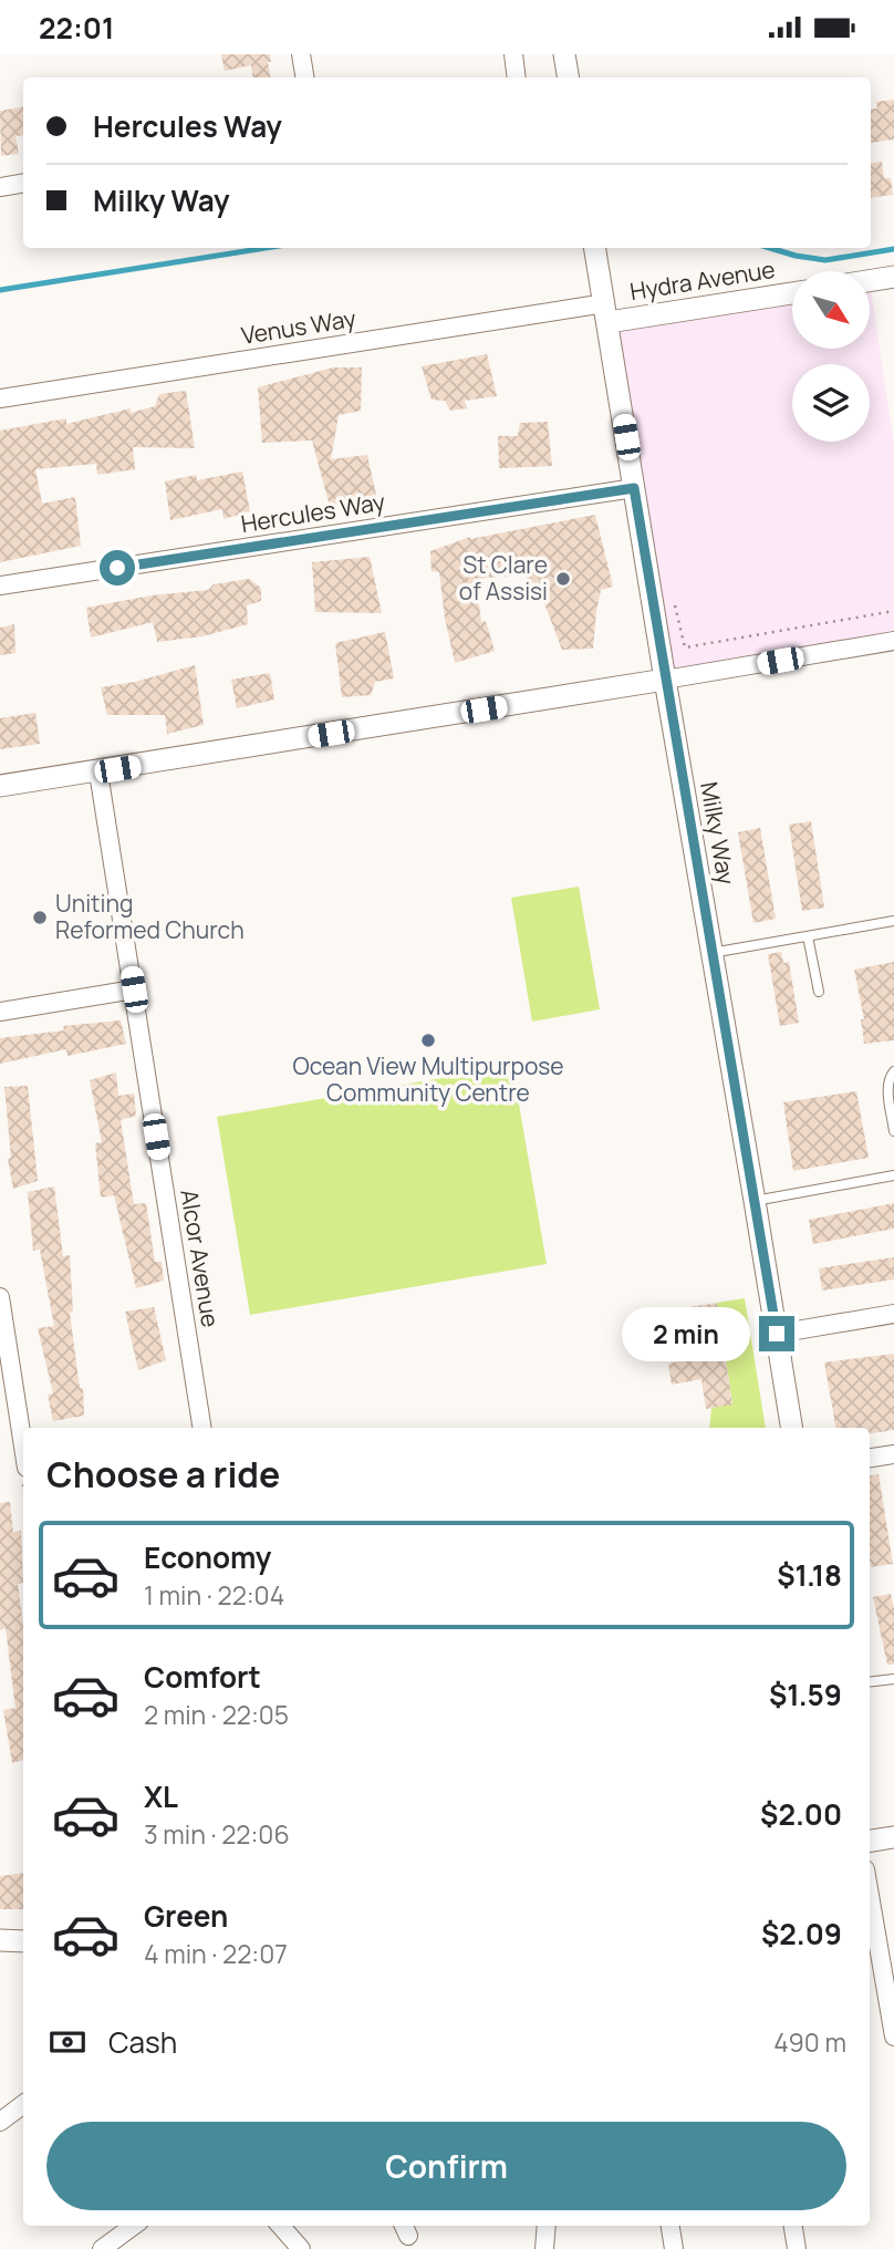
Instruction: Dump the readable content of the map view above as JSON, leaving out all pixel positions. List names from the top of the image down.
{
  "streets": {
    "street": [
      "Hydra Avenue",
      "Venus Way",
      "Hercules Way",
      "Milky Way",
      "Alcor Avenue"
    ]
  },
  "crossings": [
    ["Hydra Avenue", "Venus Way"],
    ["Hydra Avenue", "Milky Way"],
    ["Venus Way", "Milky Way"],
    ["Hercules Way", "Milky Way"]
  ],
  "places": ["St Clare of Assisi", "Uniting Reformed Church", "Ocean View Multipurpose Community Centre"],
  "north": "bottom right",
  "page": {
    "status": "22:01",
    "banner": ["Hercules Way", "Milky Way"],
    "bubble": "2 min",
    "heading": "Choose a ride",
    "list": [
      {
        "name": "Economy",
        "note": "1 min · 22:04",
        "value": "$1.18"
      },
      {
        "name": "Comfort",
        "note": "2 min · 22:05",
        "value": "$1.59"
      },
      {
        "name": "XL",
        "note": "3 min · 22:06",
        "value": "$2.00"
      },
      {
        "name": "Green",
        "note": "4 min · 22:07",
        "value": "$2.09"
      }
    ],
    "pay": ["Cash", "490 m"],
    "buttons": "Confirm"
  }
}
